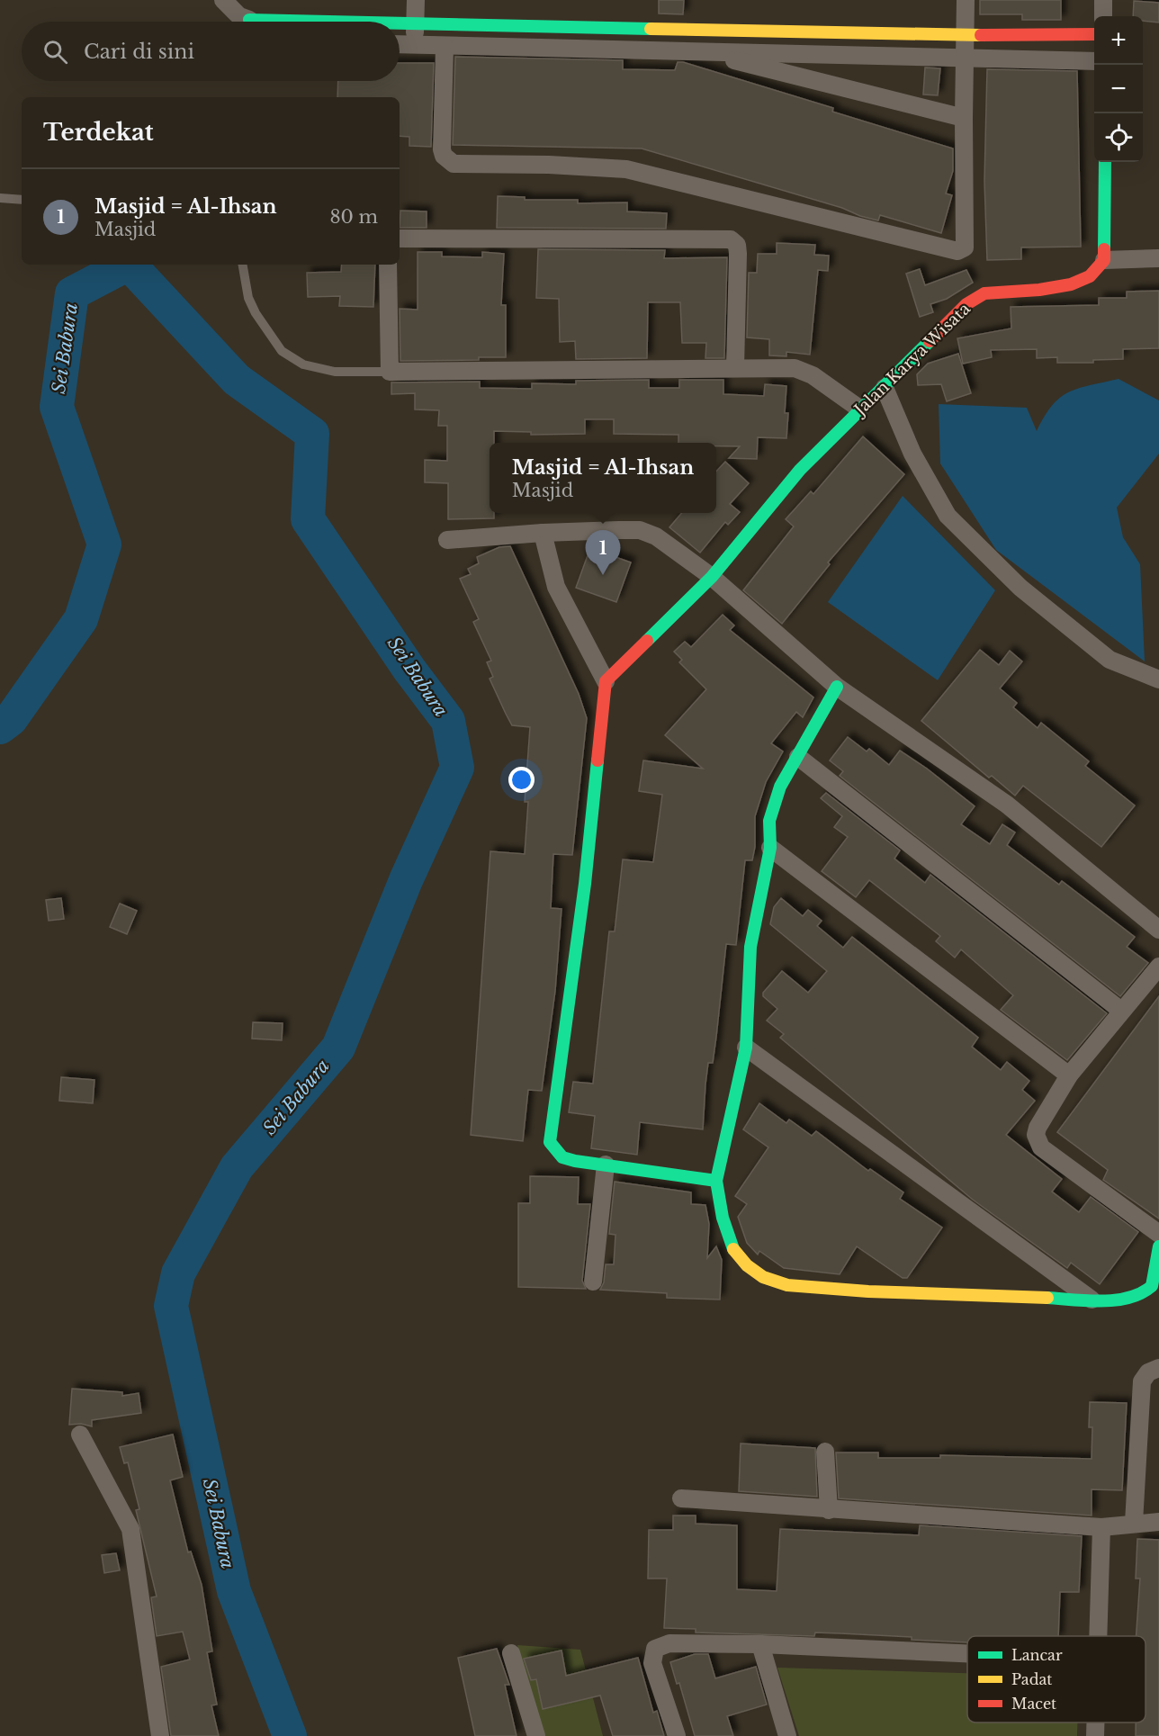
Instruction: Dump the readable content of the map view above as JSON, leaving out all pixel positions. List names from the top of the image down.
{
  "streets": {
    "street": ["Jalan Karya Wisata"]
  },
  "water": ["Sei Babura"],
  "legend": ["Lancar", "Padat", "Macet"],
  "page": {
    "map_buttons": ["+", "−"],
    "search": "Cari di sini",
    "heading": "Terdekat",
    "list": [
      {
        "mark": "1",
        "name": "Masjid = Al-Ihsan",
        "note": "Masjid",
        "value": "80 m"
      }
    ],
    "popup": ["Masjid = Al-Ihsan", "Masjid"],
    "pins": "1"
  }
}
